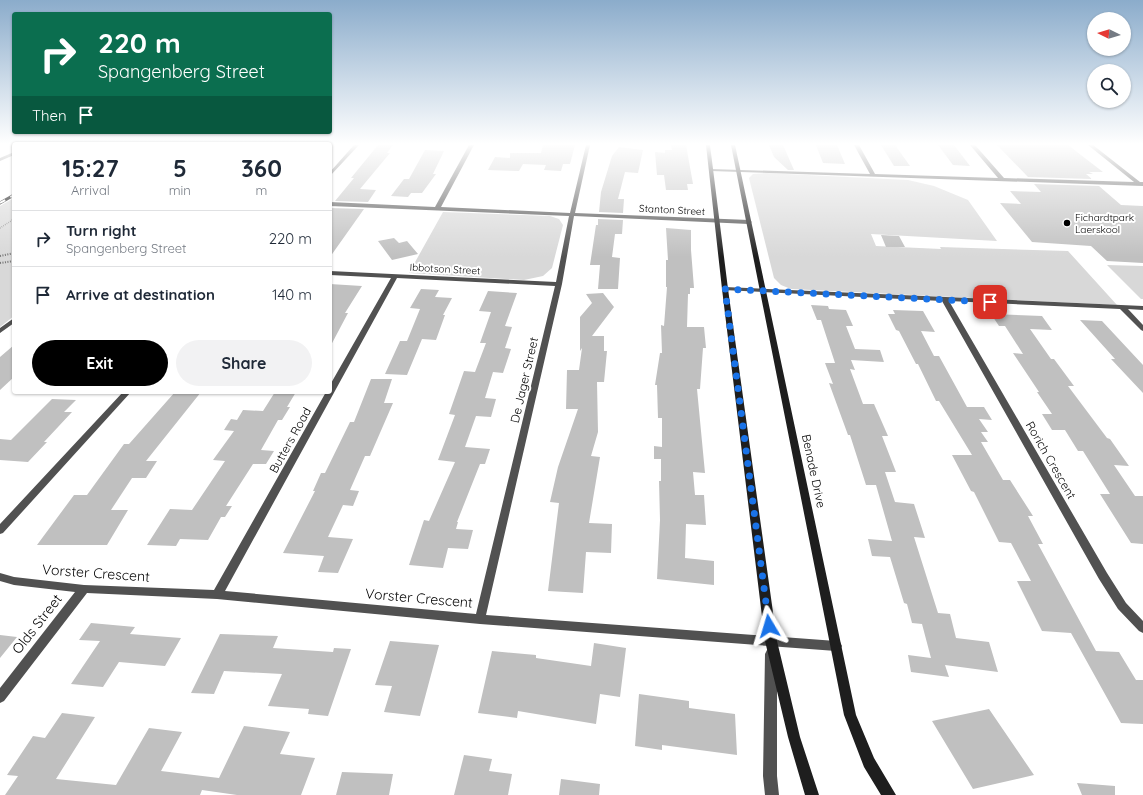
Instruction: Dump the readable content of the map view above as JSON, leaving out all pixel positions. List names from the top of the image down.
{
  "streets": {
    "street": [
      "Stanton Street",
      "Ibbotson Street",
      "De Jager Street",
      "Butters Road",
      "Rorich Crescent",
      "Benade Drive",
      "Vorster Crescent",
      "Olds Street"
    ]
  },
  "crossings": [
    ["Stanton Street", "De Jager Street"],
    ["Stanton Street", "Benade Drive"],
    ["Ibbotson Street", "De Jager Street"],
    ["Ibbotson Street", "Butters Road"],
    ["De Jager Street", "Vorster Crescent"],
    ["Butters Road", "Vorster Crescent"],
    ["Benade Drive", "Vorster Crescent"],
    ["Vorster Crescent", "Olds Street"]
  ],
  "places": ["Fichardtpark Laerskool"],
  "north": "left",
  "page": {
    "turn": ["220 m", "Spangenberg Street"],
    "then": "Then",
    "eta": [
      "15:27",
      "Arrival",
      "5",
      "min",
      "360",
      "m"
    ],
    "list": [
      {
        "name": "Turn right",
        "note": "Spangenberg Street",
        "value": "220 m"
      },
      {
        "name": "Arrive at destination",
        "value": "140 m"
      }
    ],
    "buttons": ["Exit", "Share"]
  }
}
